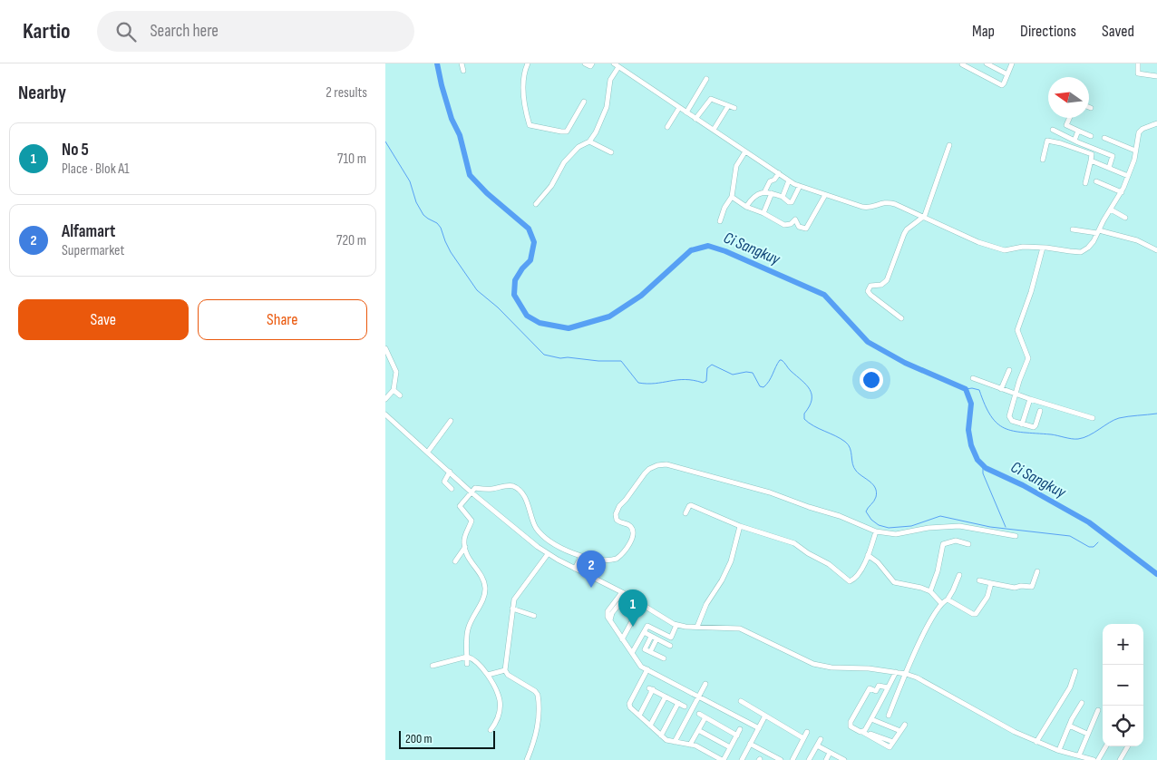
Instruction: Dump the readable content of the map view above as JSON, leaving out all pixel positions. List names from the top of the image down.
{
  "water": ["Ci Sangkuy"],
  "scale_bar": "200 m",
  "north": "left",
  "page": {
    "header": "Kartio",
    "search": "Search here",
    "nav": ["Map", "Directions", "Saved"],
    "heading": ["Nearby", "2 results"],
    "list": [
      {
        "mark": "1",
        "name": "No 5",
        "note": "Place · Blok A1",
        "value": "710 m"
      },
      {
        "mark": "2",
        "name": "Alfamart",
        "note": "Supermarket",
        "value": "720 m"
      }
    ],
    "buttons": ["Save", "Share"],
    "pins": ["2", "1"],
    "map_buttons": ["+", "−"],
    "scale": "200 m"
  }
}
